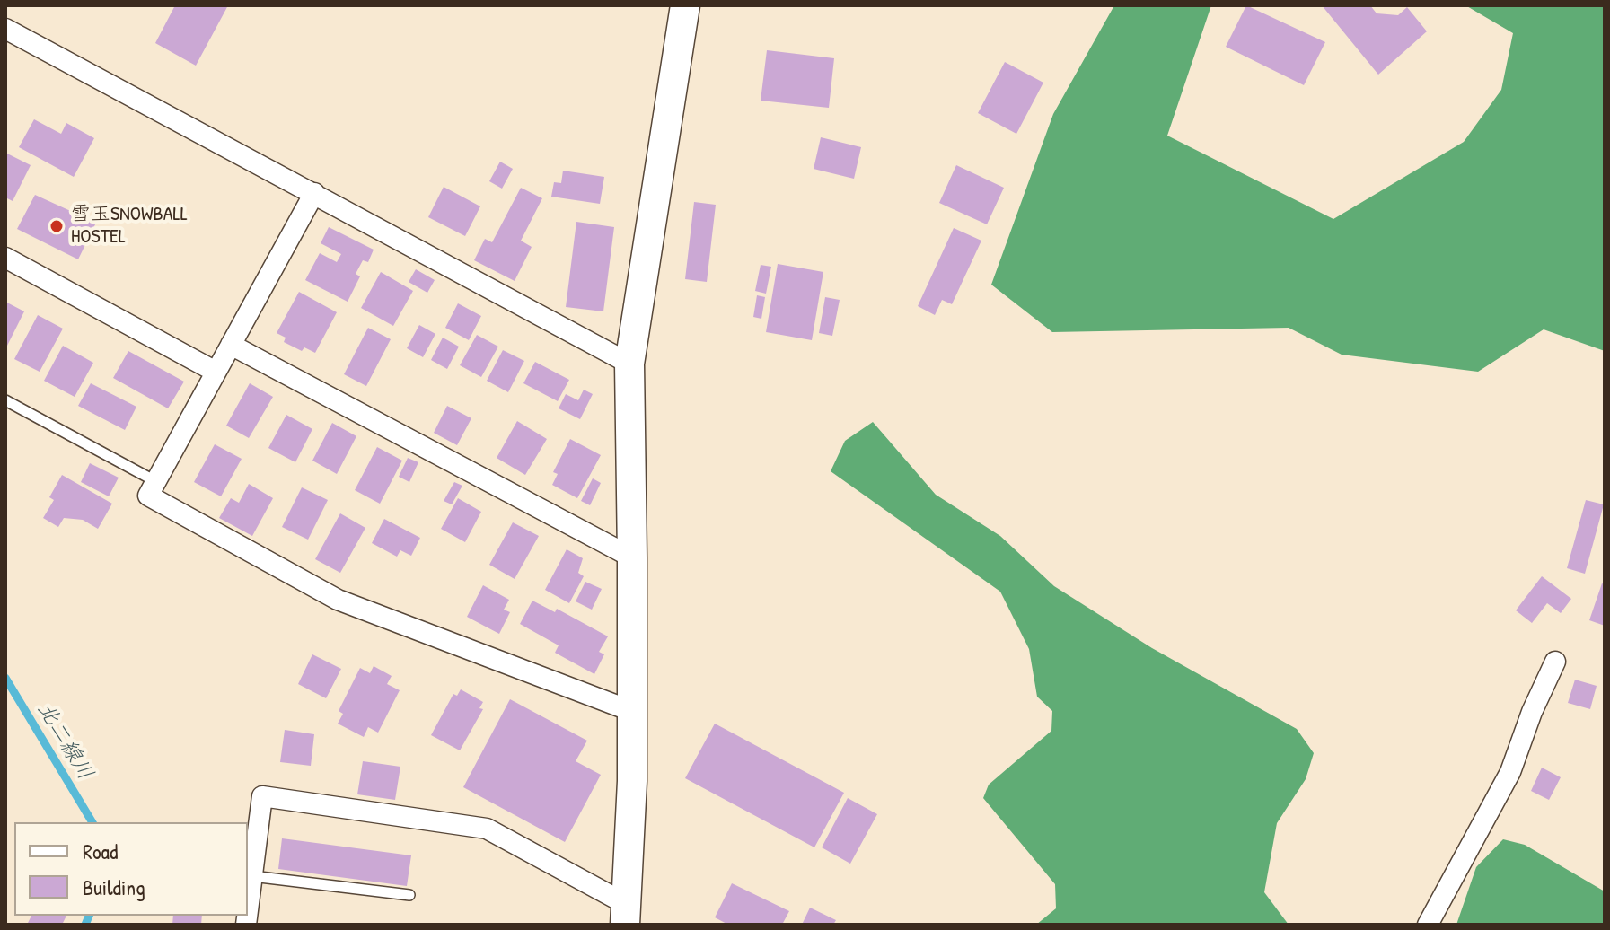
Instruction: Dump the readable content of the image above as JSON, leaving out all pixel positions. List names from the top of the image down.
{
  "water": ["北二線川"],
  "places": ["雪玉SNOWBALL HOSTEL"],
  "legend": ["Road", "Building"]
}
